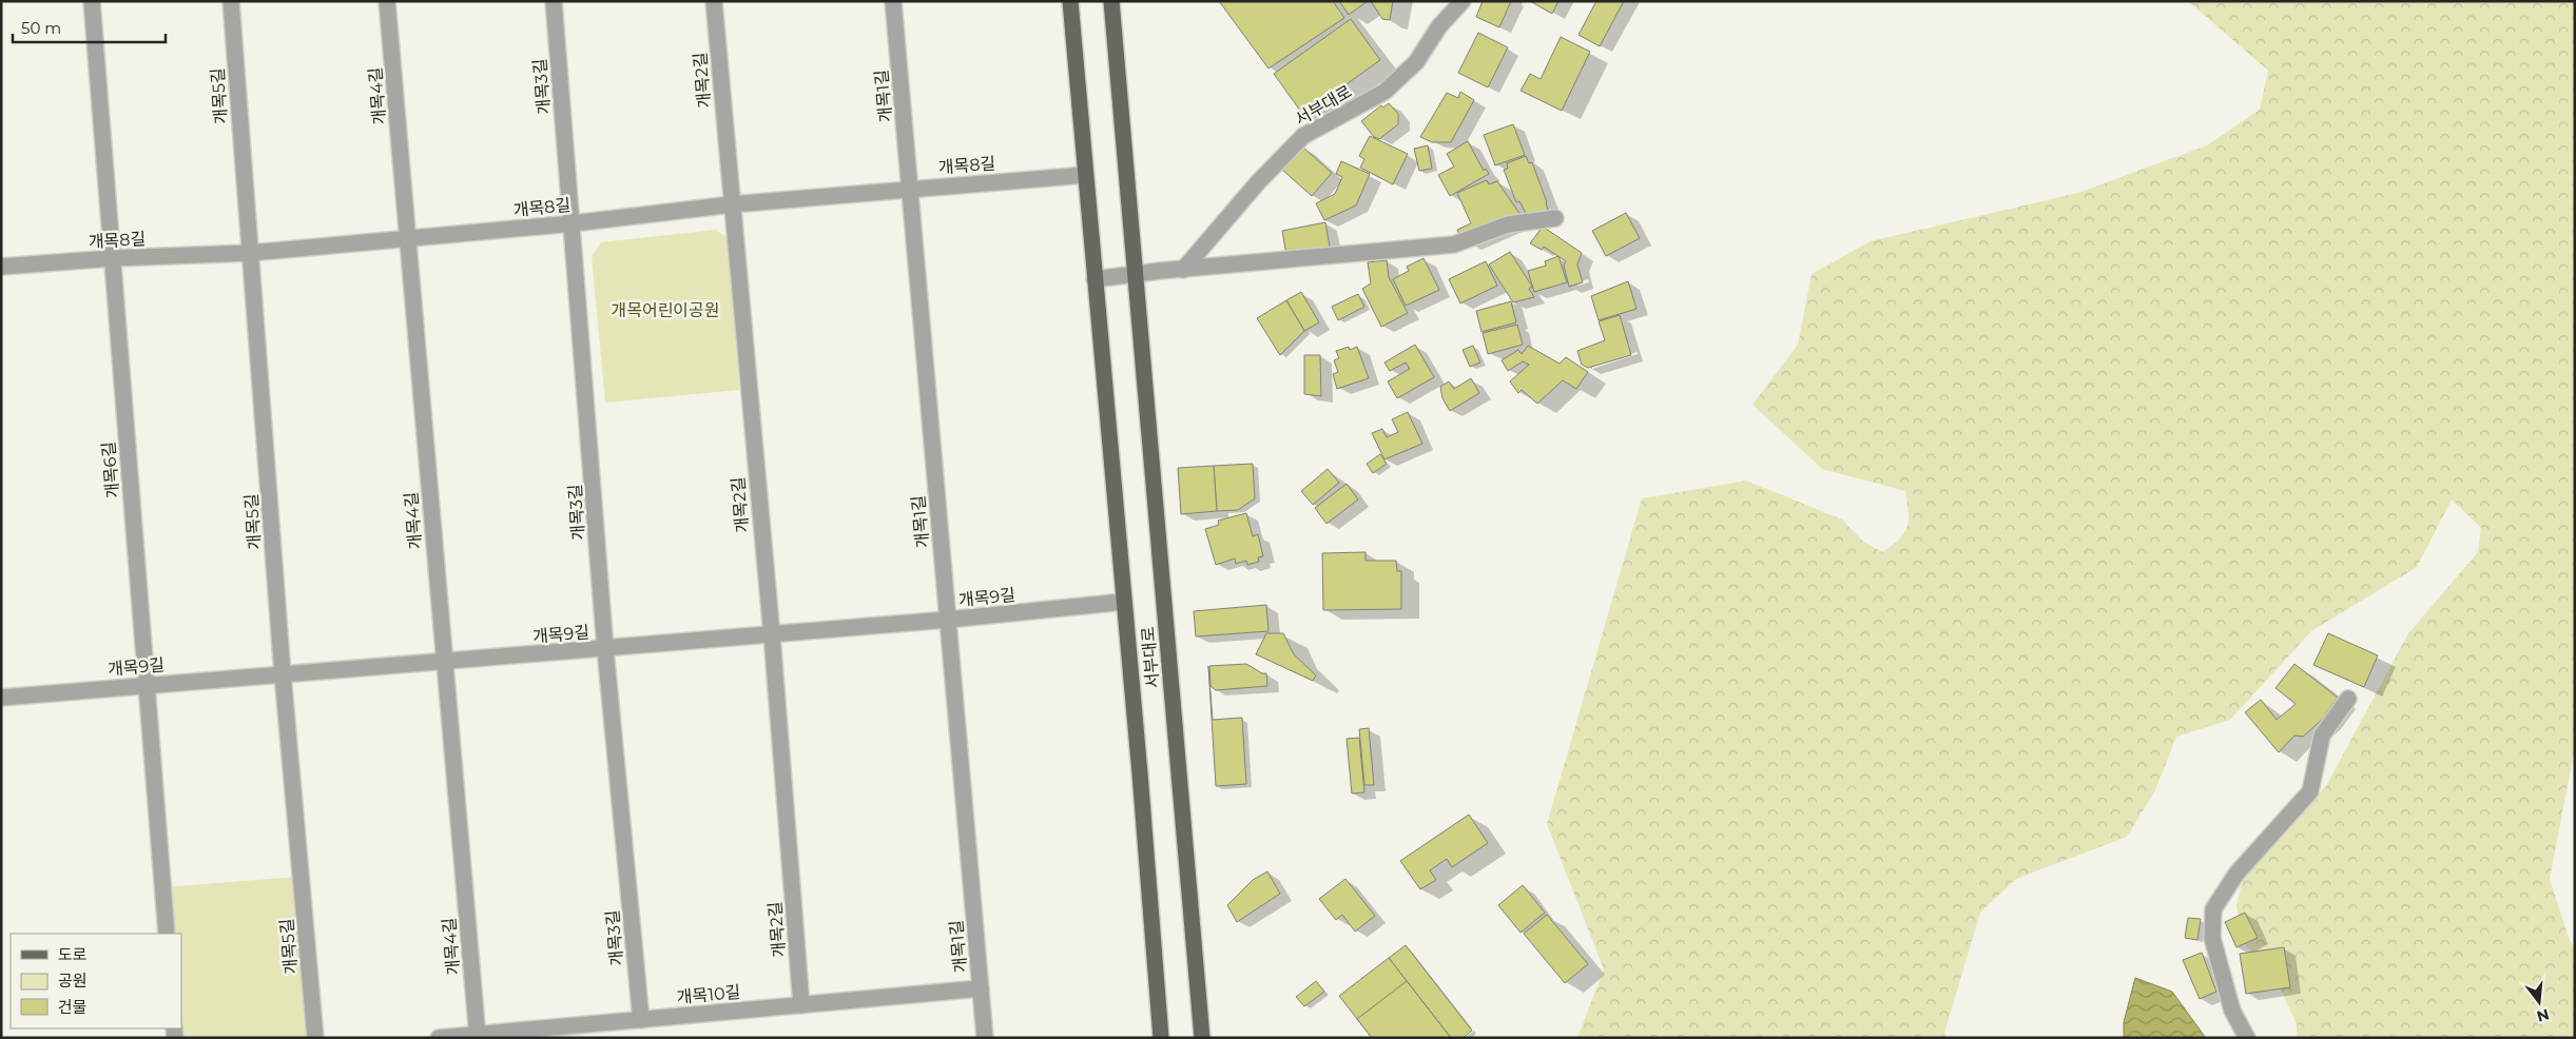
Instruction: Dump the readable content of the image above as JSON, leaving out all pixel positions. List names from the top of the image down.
{
  "streets": {
    "main road": ["서부대로"],
    "street": [
      "개목2길",
      "개목3길",
      "개목5길",
      "개목4길",
      "개목1길",
      "개목8길",
      "개목6길",
      "개목9길",
      "개목10길"
    ]
  },
  "crossings": [
    ["개목2길", "개목8길"],
    ["개목2길", "개목9길"],
    ["개목2길", "개목10길"],
    ["개목3길", "개목8길"],
    ["개목3길", "개목9길"],
    ["개목3길", "개목10길"],
    ["개목5길", "개목8길"],
    ["개목5길", "개목9길"],
    ["개목4길", "개목8길"],
    ["개목4길", "개목9길"],
    ["개목4길", "개목10길"],
    ["개목1길", "개목8길"],
    ["개목1길", "개목9길"],
    ["개목1길", "개목10길"],
    ["서부대로", "개목8길"],
    ["서부대로", "개목9길"],
    ["개목8길", "개목6길"],
    ["개목6길", "개목9길"]
  ],
  "parks": ["개목어린이공원"],
  "legend": ["도로", "공원", "건물"],
  "scale_bar": "50 m",
  "north": "bottom"
}
